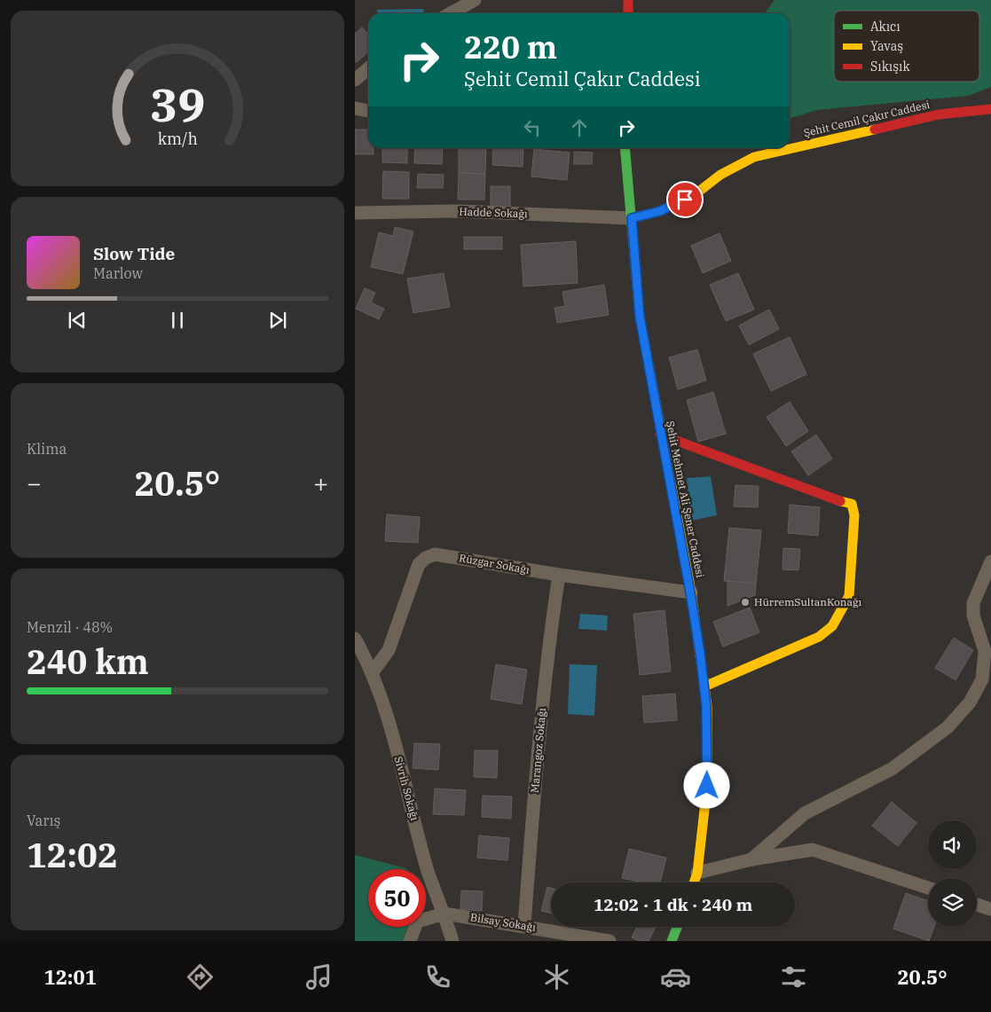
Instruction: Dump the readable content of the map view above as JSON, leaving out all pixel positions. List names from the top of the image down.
{
  "streets": {
    "main road": ["Şehit Cemil Çakır Caddesi", "Şehit Mehmet Ali Şener Caddesi"],
    "street": [
      "Hadde Sokağı",
      "Rüzgar Sokağı",
      "Marangoz Sokağı",
      "Sivrih Sokağı",
      "Bilsay Sokağı"
    ]
  },
  "crossings": [
    ["Şehit Cemil Çakır Caddesi", "Hadde Sokağı"],
    ["Şehit Cemil Çakır Caddesi", "Şehit Mehmet Ali Şener Caddesi"],
    ["Hadde Sokağı", "Şehit Mehmet Ali Şener Caddesi"],
    ["Şehit Mehmet Ali Şener Caddesi", "Rüzgar Sokağı"],
    ["Rüzgar Sokağı", "Marangoz Sokağı"],
    ["Rüzgar Sokağı", "Sivrih Sokağı"],
    ["Marangoz Sokağı", "Bilsay Sokağı"],
    ["Sivrih Sokağı", "Bilsay Sokağı"]
  ],
  "places": ["HürremSultanKonağı"],
  "legend": ["Akıcı", "Yavaş", "Sıkışık"],
  "page": {
    "turn": ["220 m", "Şehit Cemil Çakır Caddesi"],
    "song": ["Slow Tide", "Marlow"],
    "tile": [
      "Klima",
      ["Menzil · 48%", "240 km"],
      ["Varış", "12:02"]
    ],
    "heat": ["−", "20.5°", "+"],
    "limit": "50",
    "trip": "12:02 · 1 dk · 240 m",
    "tabs": ["12:01", "20.5°"],
    "gauge": ["39", "km/h"]
  }
}
